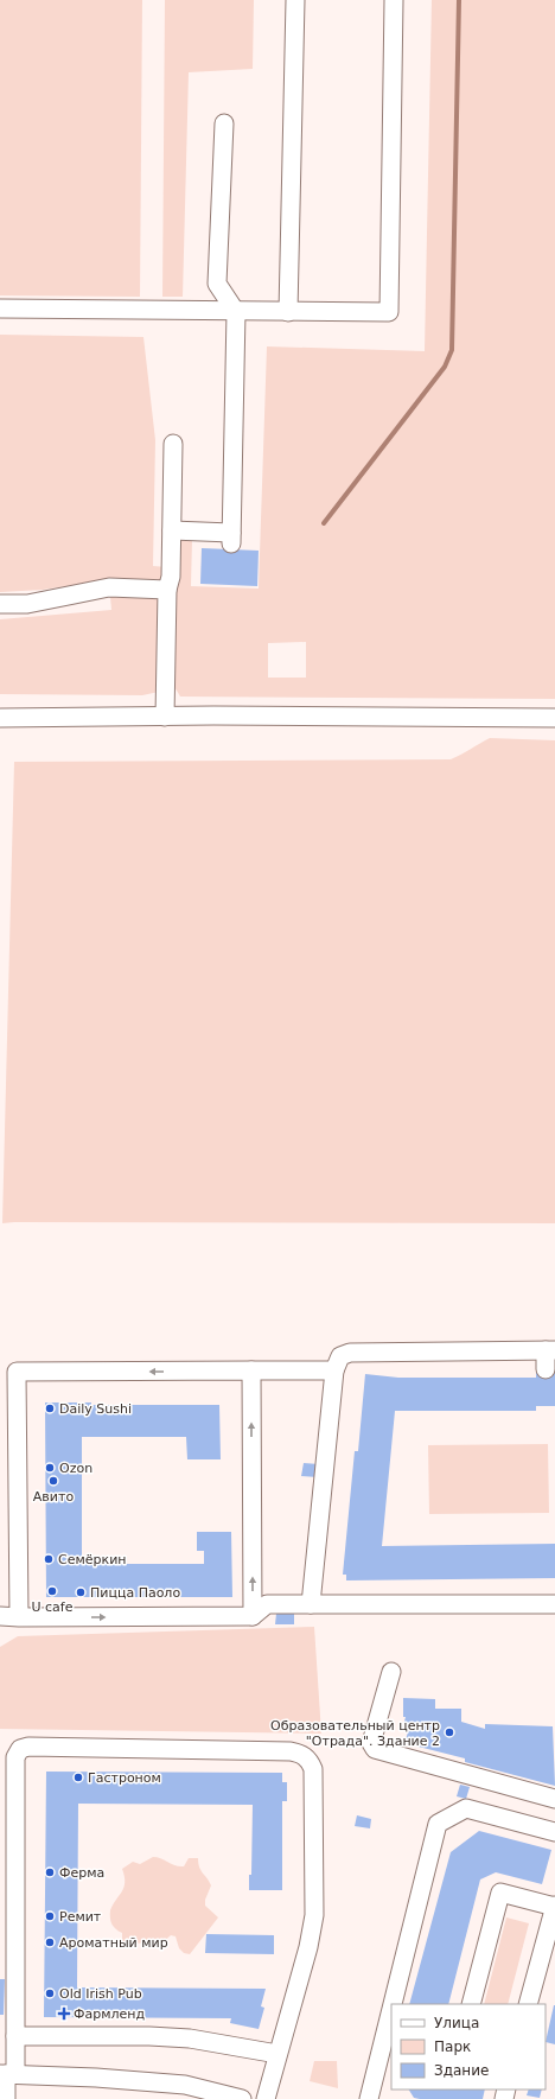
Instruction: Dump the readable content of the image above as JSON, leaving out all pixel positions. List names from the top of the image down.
{
  "places": {
    "other": [
      "Daily Sushi",
      "Ozon",
      "Авито",
      "Семёркин",
      "U cafe",
      "Пицца Паоло",
      "Образовательный центр \"Отрада\". Здание 2",
      "Гастроном",
      "Ферма",
      "Ремит",
      "Ароматный мир",
      "Old Irish Pub"
    ],
    "health": ["Фармленд"]
  },
  "legend": ["Улица", "Парк", "Здание"]
}
